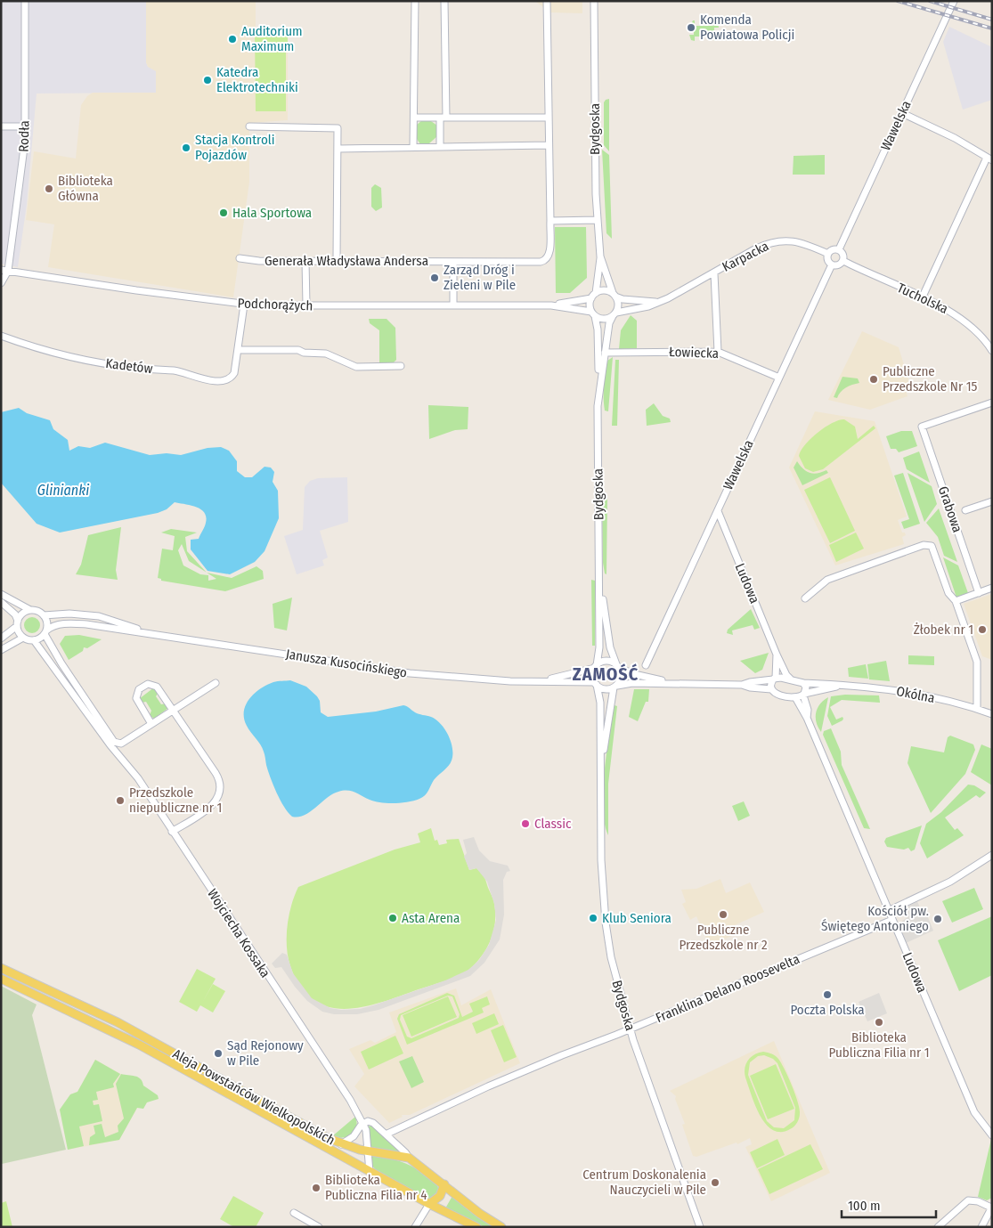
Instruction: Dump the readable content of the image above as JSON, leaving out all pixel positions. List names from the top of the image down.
{
  "streets": {
    "main road": ["Aleja Powstańców Wielkopolskich"],
    "street": [
      "Wawelska",
      "Bydgoska",
      "Rodła",
      "Karpacka",
      "Generała Władysława Andersa",
      "Tucholska",
      "Podchorążych",
      "Łowiecka",
      "Kadetów",
      "Grabowa",
      "Ludowa",
      "Janusza Kusocińskiego",
      "Okólna",
      "Wojciecha Kossaka",
      "Franklina Delano Roosevelta"
    ]
  },
  "crossings": [
    ["Wawelska", "Karpacka"],
    ["Wawelska", "Tucholska"],
    ["Wawelska", "Łowiecka"],
    ["Wawelska", "Ludowa"],
    ["Bydgoska", "Karpacka"],
    ["Bydgoska", "Podchorążych"],
    ["Bydgoska", "Łowiecka"],
    ["Bydgoska", "Janusza Kusocińskiego"],
    ["Bydgoska", "Franklina Delano Roosevelta"],
    ["Rodła", "Podchorążych"],
    ["Karpacka", "Tucholska"],
    ["Karpacka", "Podchorążych"],
    ["Karpacka", "Łowiecka"],
    ["Podchorążych", "Kadetów"],
    ["Ludowa", "Okólna"],
    ["Ludowa", "Franklina Delano Roosevelta"],
    ["Janusza Kusocińskiego", "Wojciecha Kossaka"],
    ["Wojciecha Kossaka", "Aleja Powstańców Wielkopolskich"]
  ],
  "districts": ["ZAMOŚĆ"],
  "water": ["Glinianki"],
  "places": [
    "Komenda Powiatowa Policji",
    "Auditorium Maximum",
    "Katedra Elektrotechniki",
    "Stacja Kontroli Pojazdów",
    "Biblioteka Główna",
    "Hala Sportowa",
    "Zarząd Dróg i Zieleni w Pile",
    "Publiczne Przedszkole Nr 15",
    "Żłobek nr 1",
    "Przedszkole niepubliczne nr 1",
    "Classic",
    "Publiczne Przedszkole nr 2",
    "Asta Arena",
    "Klub Seniora",
    "Kościół pw. Świętego Antoniego",
    "Poczta Polska",
    "Biblioteka Publiczna Filia nr 1",
    "Sąd Rejonowy w Pile",
    "Centrum Doskonalenia Nauczycieli w Pile",
    "Biblioteka Publiczna Filia nr 4"
  ],
  "scale_bar": "100 m"
}
